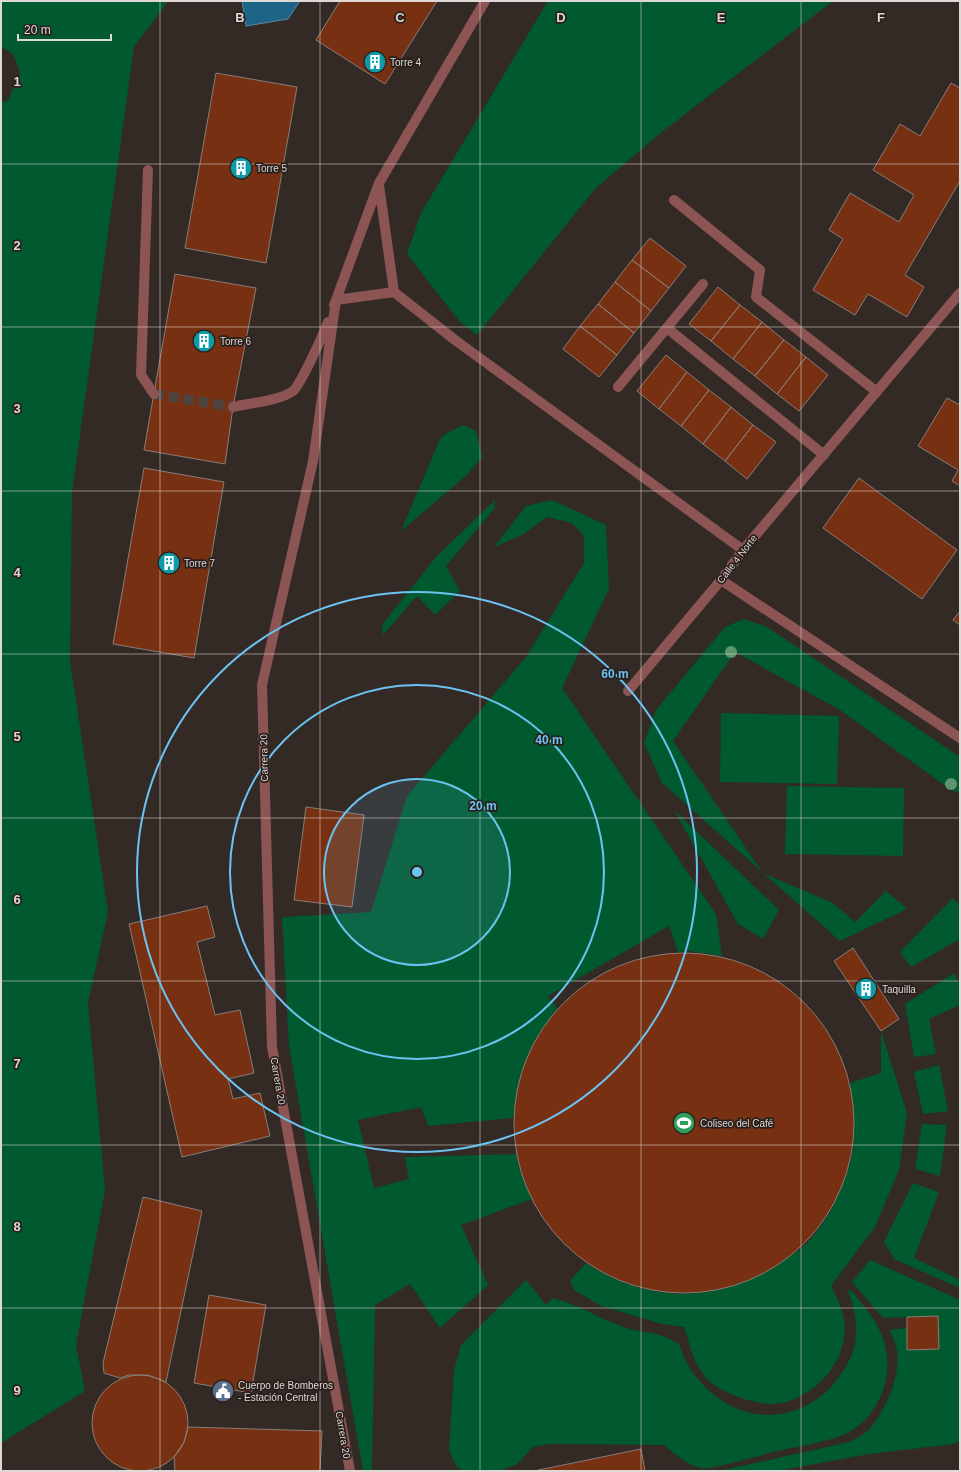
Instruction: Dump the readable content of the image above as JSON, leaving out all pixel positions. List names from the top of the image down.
{
  "streets": {
    "street": ["Calle 4 Norte", "Carrera 20"]
  },
  "places": {
    "building": [
      "Torre 4",
      "Torre 5",
      "Torre 6",
      "Torre 7",
      "Taquilla"
    ],
    "sports": ["Coliseo del Café"],
    "public building": ["Cuerpo de Bomberos - Estación Central"]
  },
  "scale_bar": "20 m",
  "grid": {
    "columns": [
      "B",
      "C",
      "D",
      "E",
      "F"
    ],
    "rows": [
      "1",
      "2",
      "3",
      "4",
      "5",
      "6",
      "7",
      "8",
      "9"
    ]
  },
  "rings": ["60 m", "40 m", "20 m"]
}
